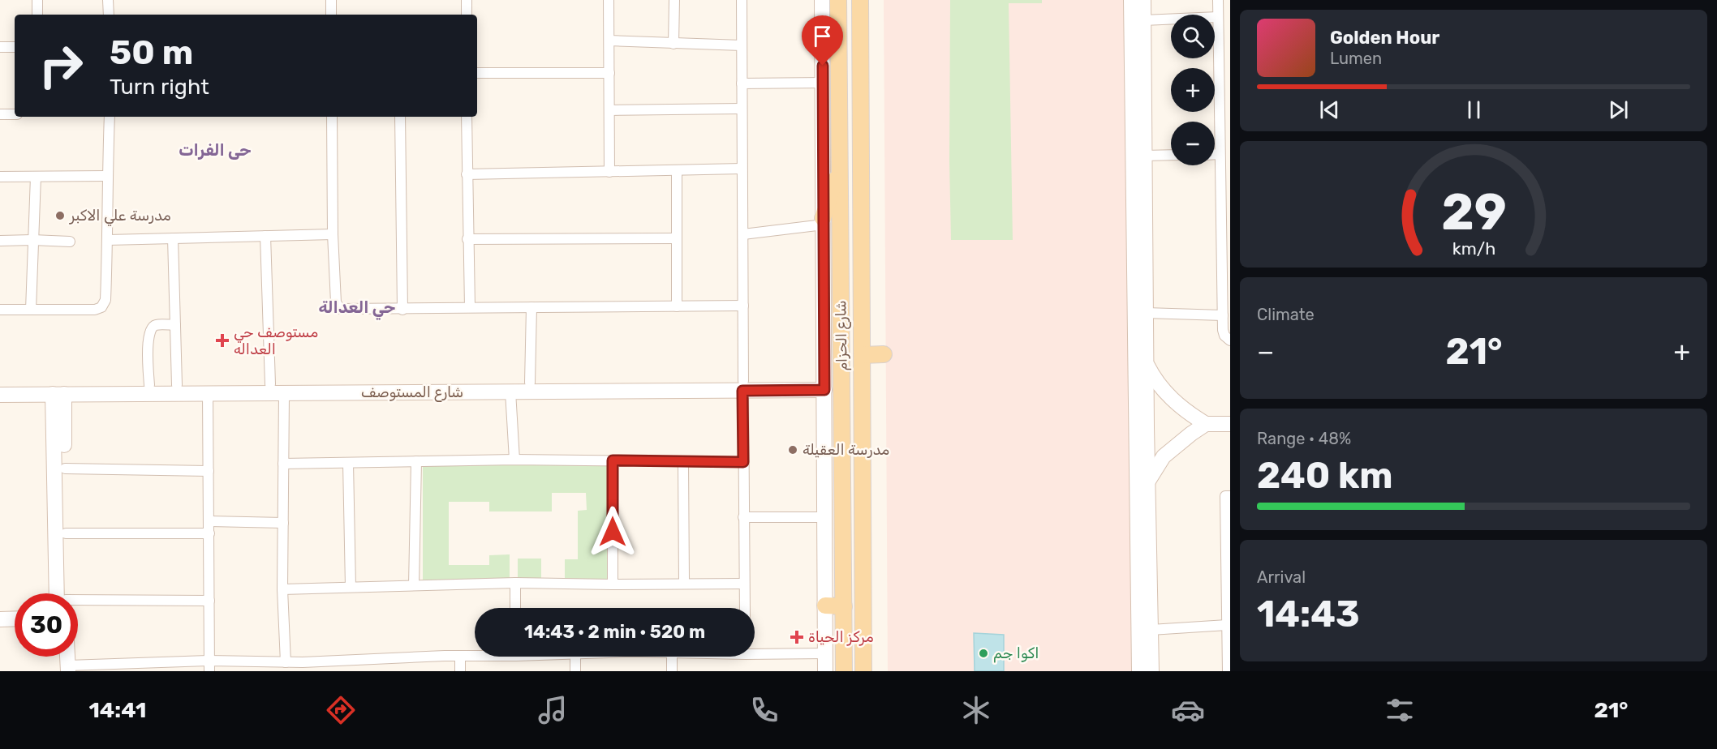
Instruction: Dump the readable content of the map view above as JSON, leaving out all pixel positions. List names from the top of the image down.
{
  "streets": {
    "main road": ["شارع الحزام"],
    "street": ["شارع المستوصف"]
  },
  "districts": ["حی الفرات", "حي العدالة"],
  "places": {
    "other": ["مدرسة علي الاكبر", "مدرسة العقيلة", "اكوا جم"],
    "health": ["مستوصف حي العداله", "مركز الحياة"]
  },
  "page": {
    "map_buttons": ["+", "−"],
    "turn": ["50 m", "Turn right"],
    "song": ["Golden Hour", "Lumen"],
    "tile": [
      "Climate",
      ["Range · 48%", "240 km"],
      ["Arrival", "14:43"]
    ],
    "heat": ["−", "21°", "+"],
    "limit": "30",
    "trip": "14:43 · 2 min · 520 m",
    "tabs": ["14:41", "21°"],
    "gauge": ["29", "km/h"]
  }
}
